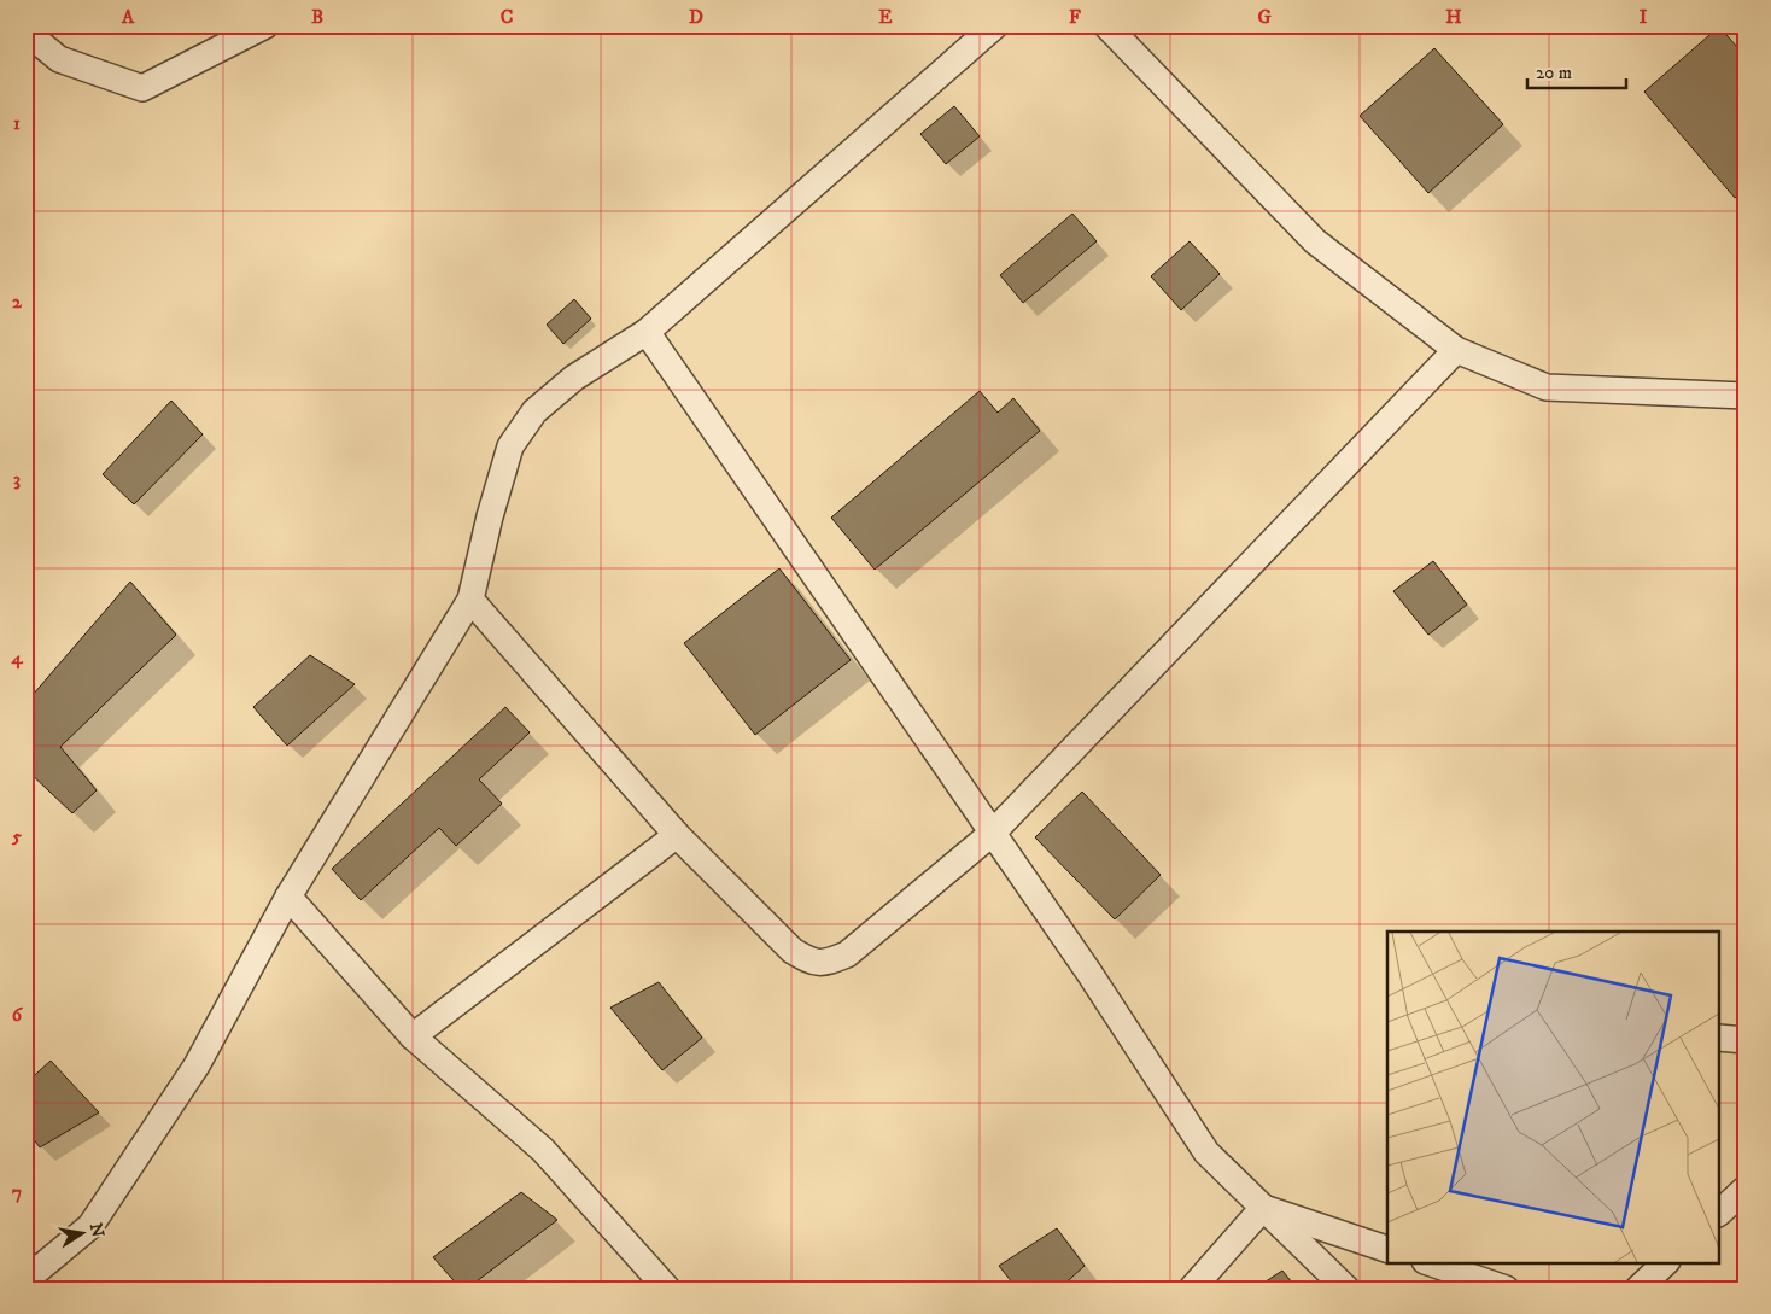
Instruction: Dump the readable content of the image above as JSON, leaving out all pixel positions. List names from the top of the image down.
{
  "scale_bar": "20 m",
  "north": "right",
  "grid": {
    "columns": [
      "A",
      "B",
      "C",
      "D",
      "E",
      "F",
      "G",
      "H",
      "I"
    ],
    "rows": [
      "1",
      "2",
      "3",
      "4",
      "5",
      "6",
      "7"
    ]
  }
}
